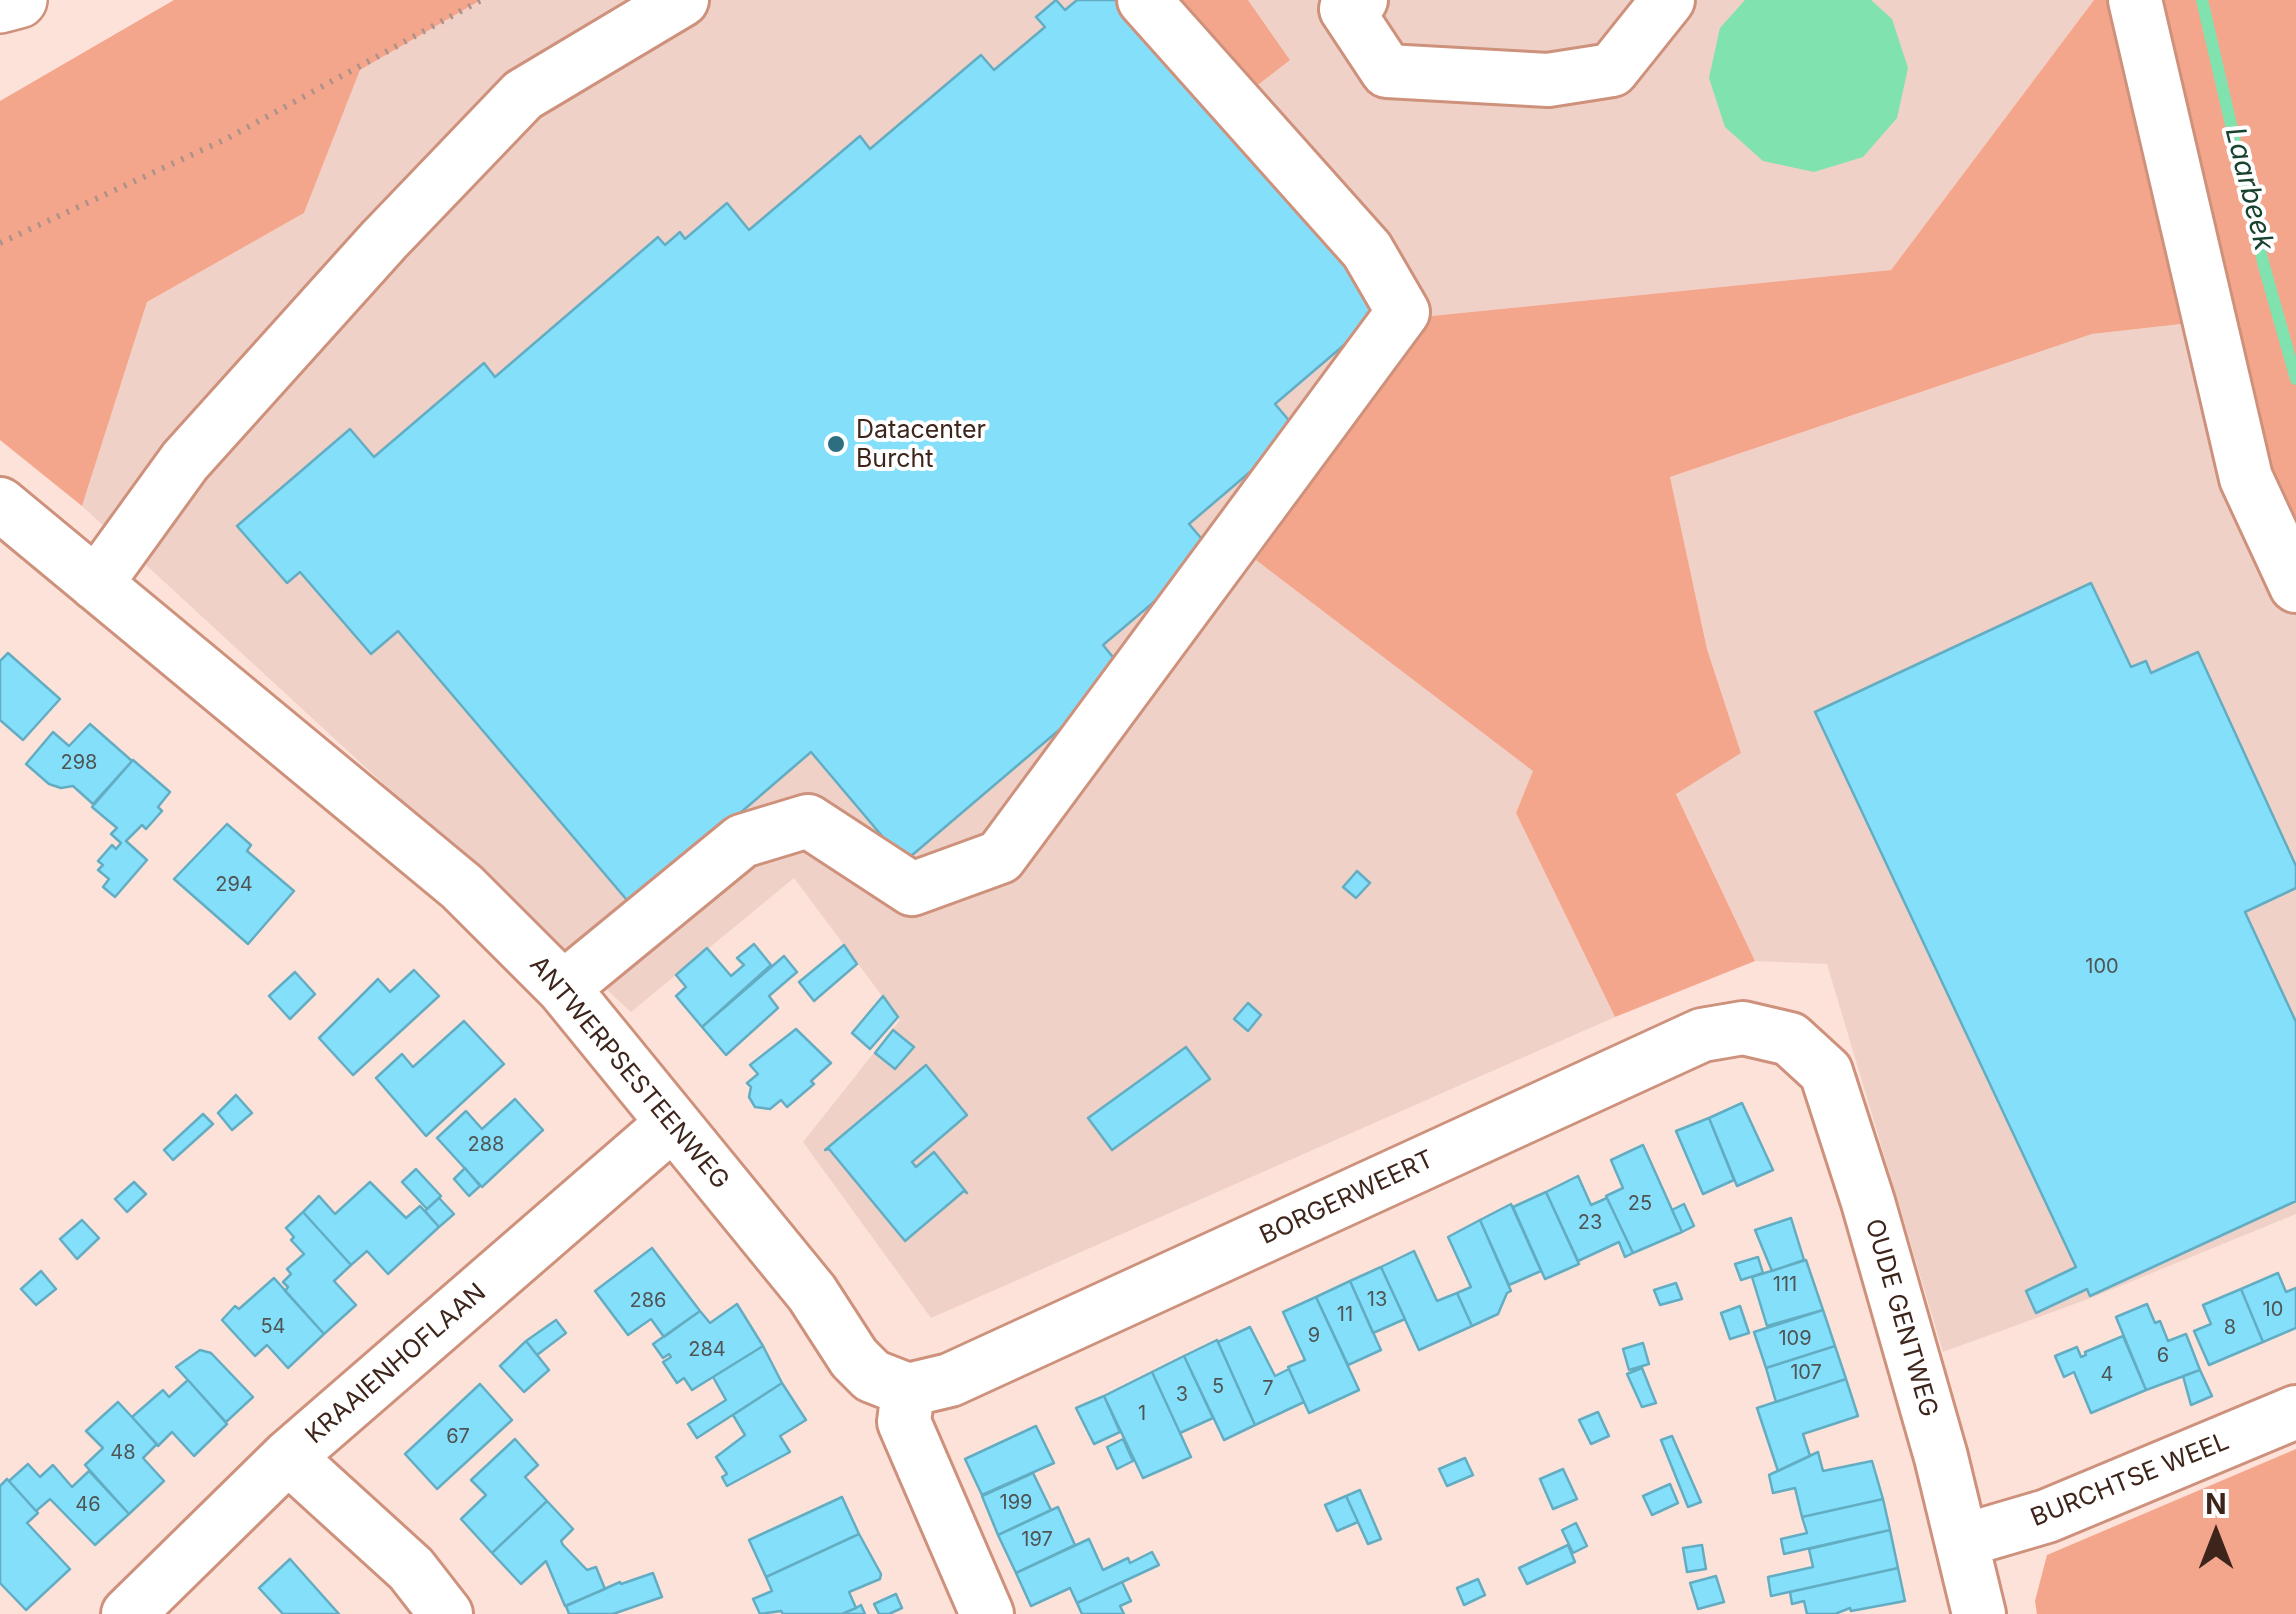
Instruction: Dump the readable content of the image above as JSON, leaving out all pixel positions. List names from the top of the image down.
{
  "streets": {
    "street": [
      "ANTWERPSESTEENWEG",
      "BORGERWEERT",
      "OUDE GENTWEG",
      "KRAAIENHOFLAAN",
      "BURCHTSE WEEL"
    ]
  },
  "crossings": [
    ["ANTWERPSESTEENWEG", "BORGERWEERT"],
    ["ANTWERPSESTEENWEG", "KRAAIENHOFLAAN"],
    ["BORGERWEERT", "OUDE GENTWEG"],
    ["OUDE GENTWEG", "BURCHTSE WEEL"]
  ],
  "water": ["Laarbeek"],
  "places": ["Datacenter Burcht"],
  "house_numbers": [
    "298",
    "294",
    "100",
    "288",
    "25",
    "23",
    "111",
    "13",
    "286",
    "10",
    "11",
    "54",
    "8",
    "9",
    "109",
    "284",
    "6",
    "107",
    "4",
    "5",
    "7",
    "3",
    "1",
    "67",
    "48",
    "199",
    "46",
    "197"
  ],
  "north": "top"
}
